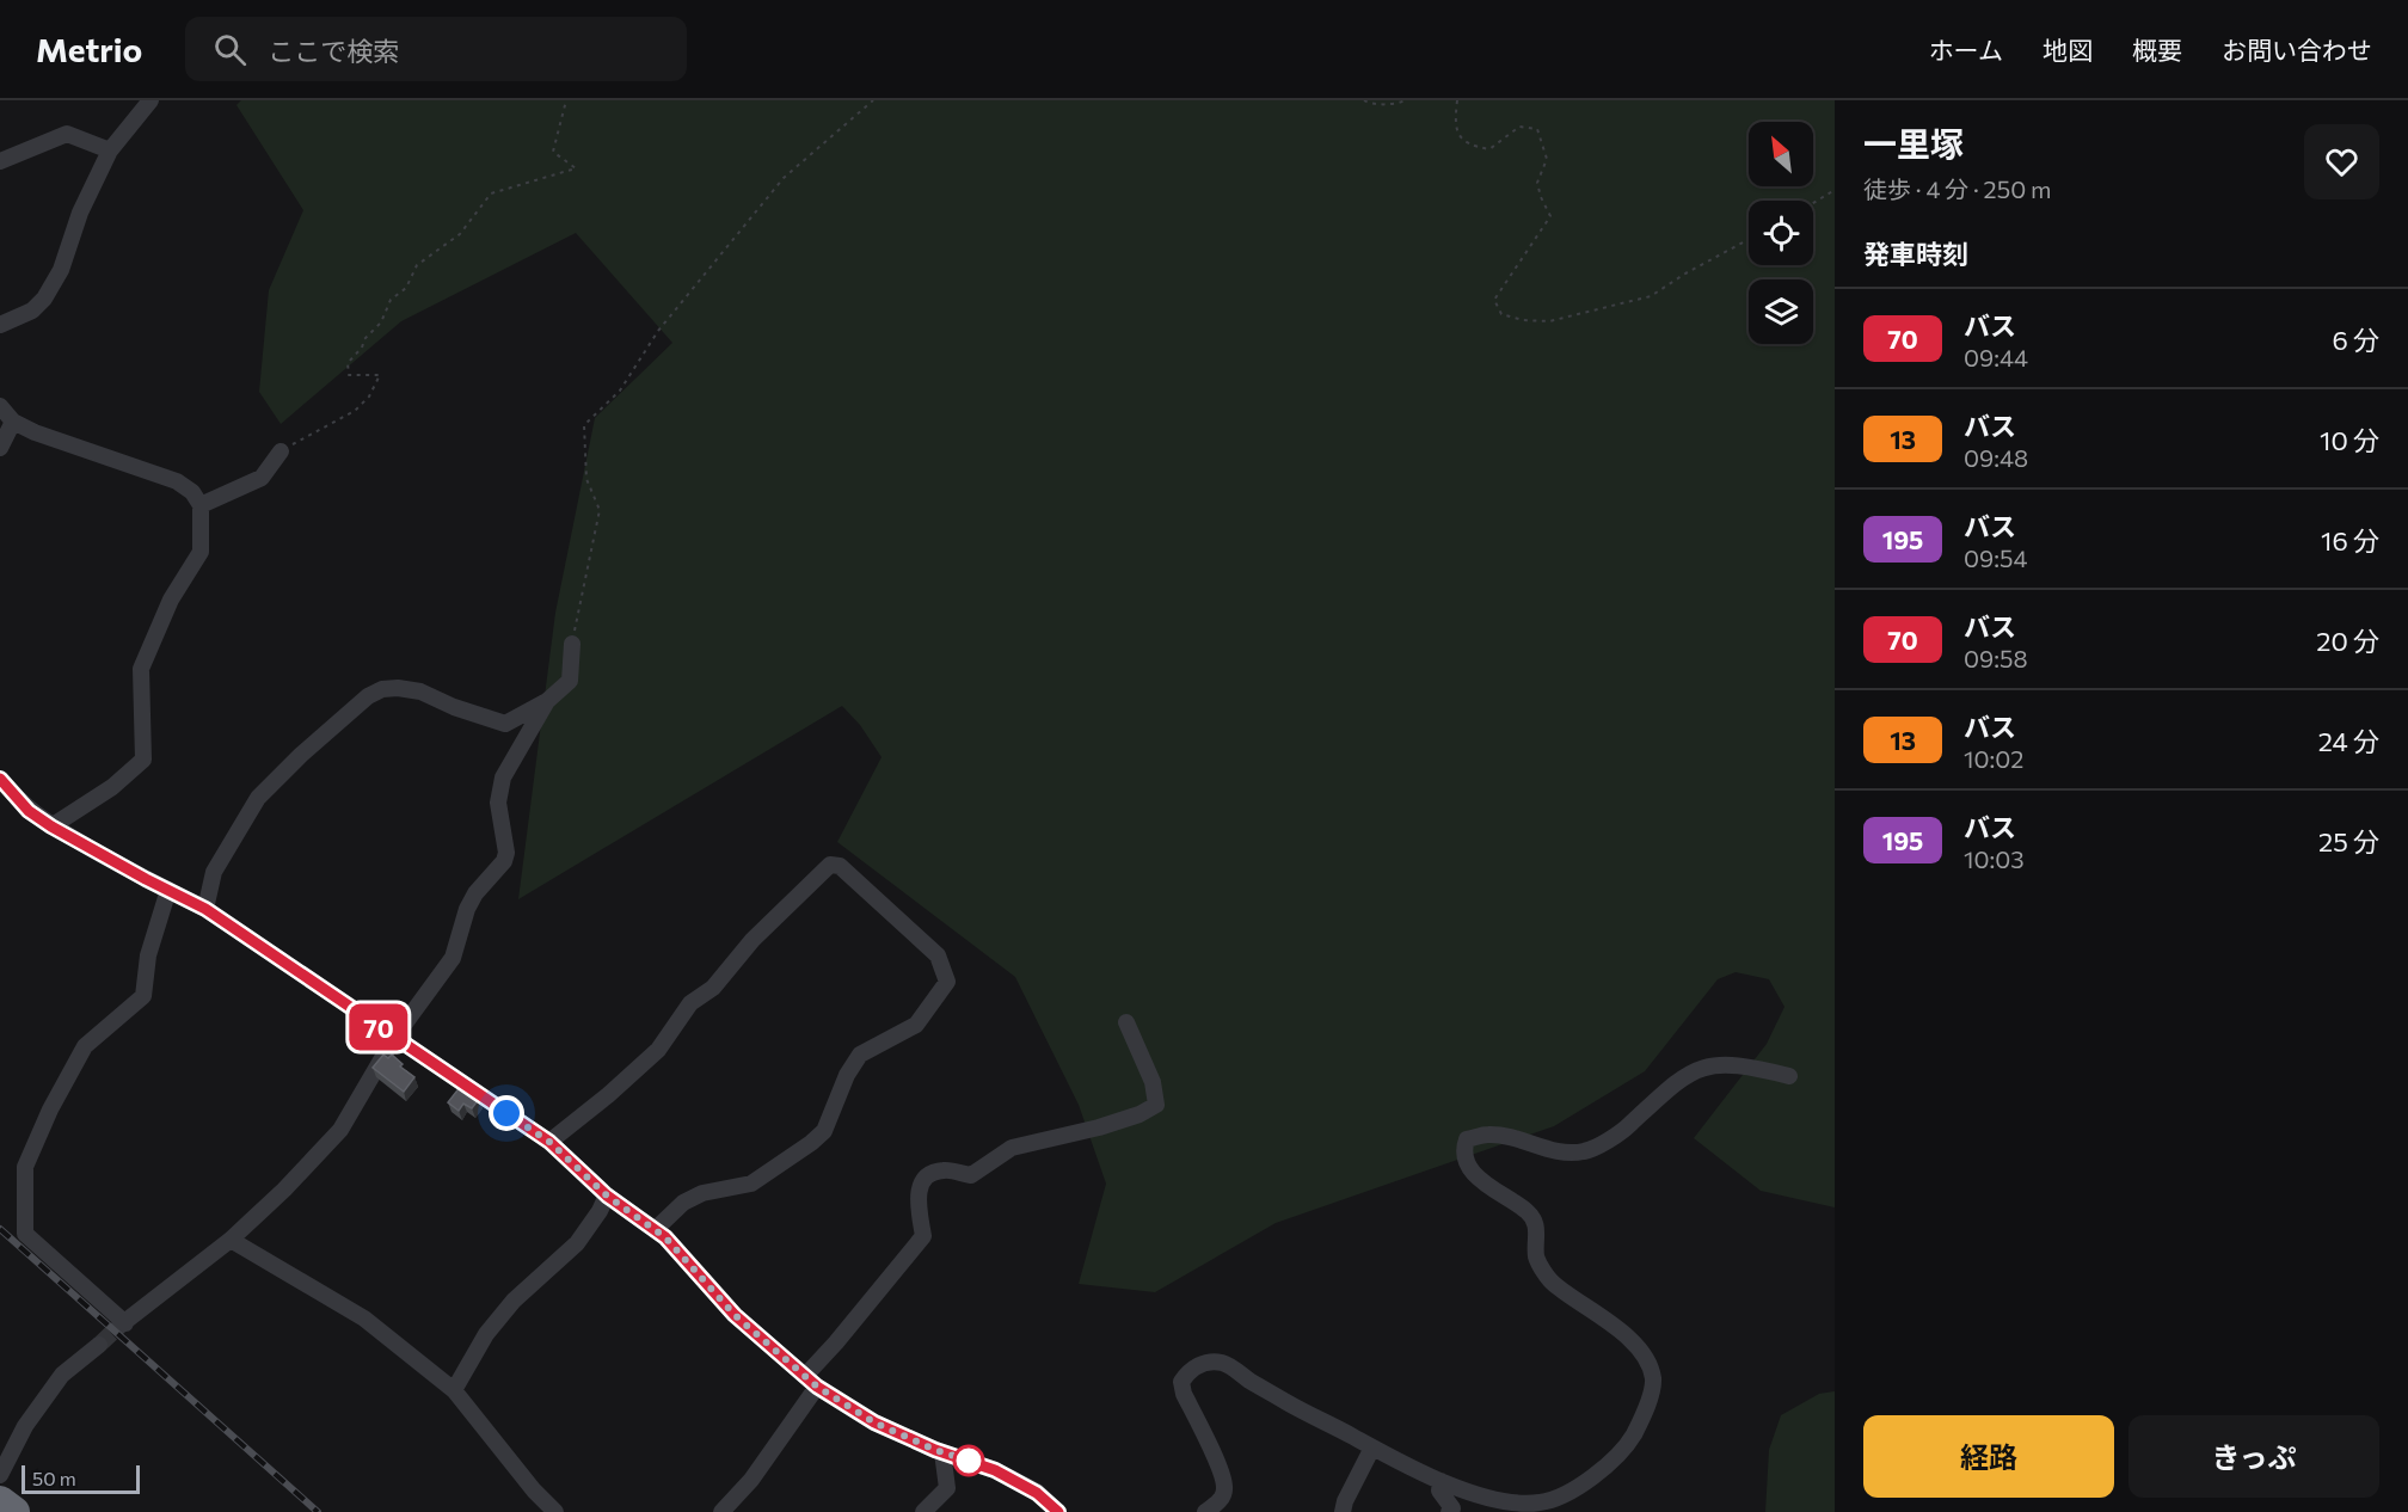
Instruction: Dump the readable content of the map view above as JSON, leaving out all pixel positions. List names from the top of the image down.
{
  "lines": ["bus line 70"],
  "scale_bar": "50 m",
  "north": "top left",
  "page": {
    "header": "Metrio",
    "search": "ここで検索",
    "nav": [
      "ホーム",
      "地図",
      "概要",
      "お問い合わせ"
    ],
    "on_map": "70",
    "heading": [
      ["一里塚", "徒歩 · 4 分 · 250 m"],
      "発車時刻"
    ],
    "list": [
      {
        "mark": "70",
        "name": "バス",
        "note": "09:44",
        "value": "6 分"
      },
      {
        "mark": "13",
        "name": "バス",
        "note": "09:48",
        "value": "10 分"
      },
      {
        "mark": "195",
        "name": "バス",
        "note": "09:54",
        "value": "16 分"
      },
      {
        "mark": "70",
        "name": "バス",
        "note": "09:58",
        "value": "20 分"
      },
      {
        "mark": "13",
        "name": "バス",
        "note": "10:02",
        "value": "24 分"
      },
      {
        "mark": "195",
        "name": "バス",
        "note": "10:03",
        "value": "25 分"
      }
    ],
    "buttons": ["経路", "きっぷ"],
    "scale": "50 m"
  }
}
